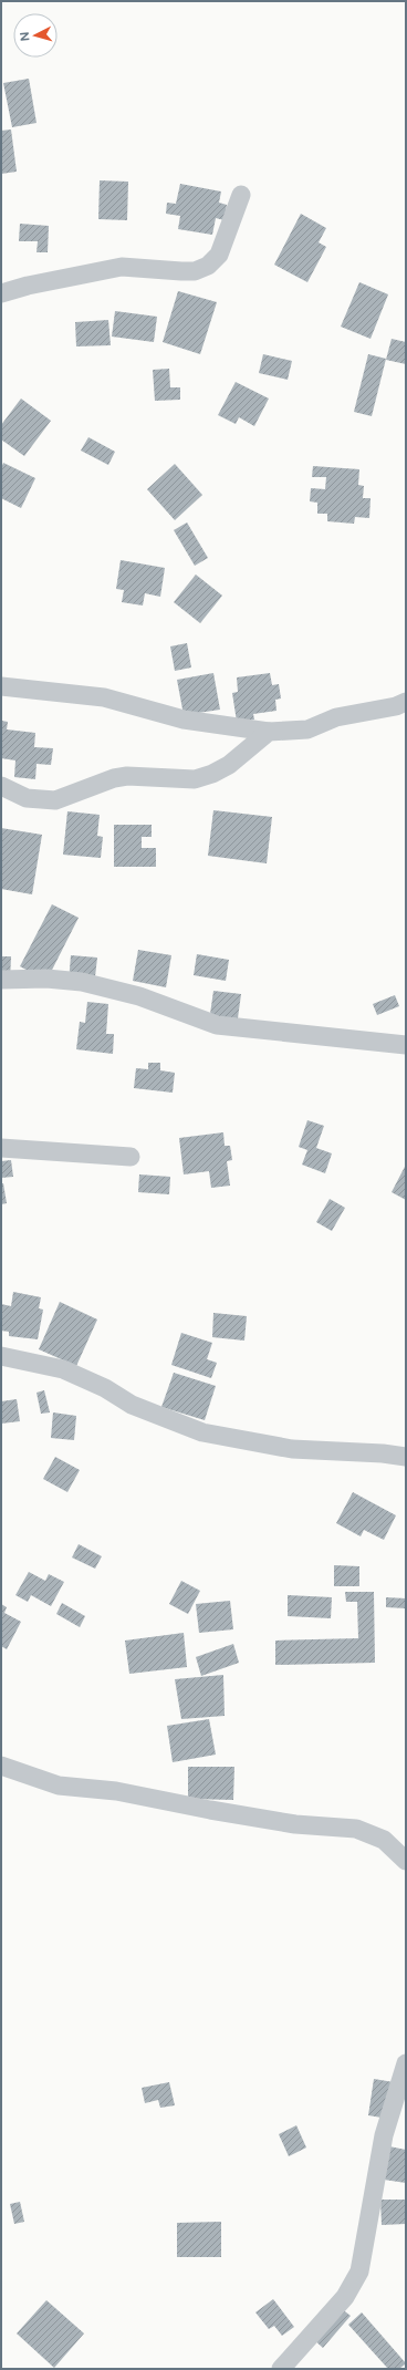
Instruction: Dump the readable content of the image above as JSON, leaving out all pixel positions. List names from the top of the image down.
{
  "north": "left"
}
